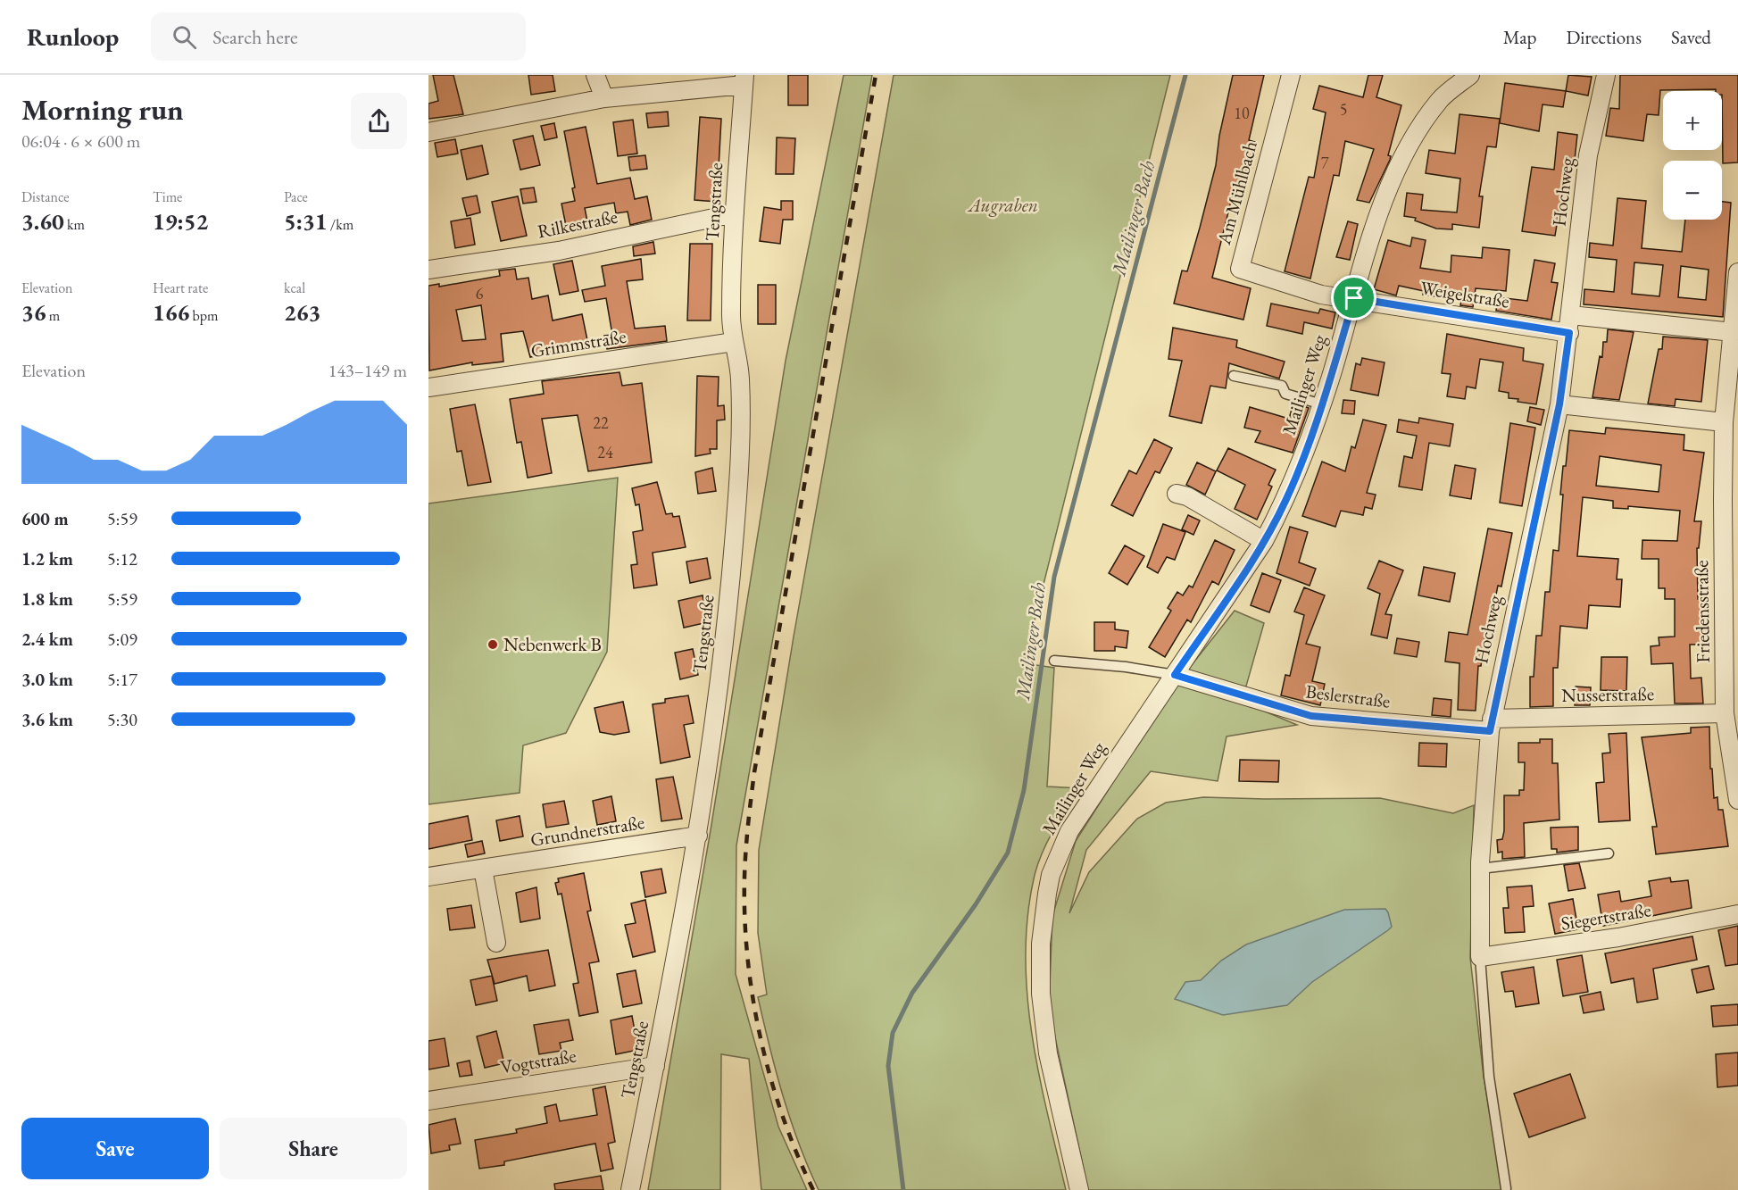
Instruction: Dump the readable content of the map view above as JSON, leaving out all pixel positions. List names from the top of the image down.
{
  "streets": {
    "street": [
      "Hochweg",
      "Am Mühlbach",
      "Tengstraße",
      "Rilkestraße",
      "Weigelstraße",
      "Grimmstraße",
      "Mailinger Weg",
      "Friedensstraße",
      "Nusserstraße",
      "Beslerstraße",
      "Grundnerstraße",
      "Siegertstraße",
      "Vogtstraße"
    ]
  },
  "crossings": [
    ["Hochweg", "Weigelstraße"],
    ["Hochweg", "Nusserstraße"],
    ["Hochweg", "Beslerstraße"],
    ["Hochweg", "Siegertstraße"],
    ["Am Mühlbach", "Weigelstraße"],
    ["Am Mühlbach", "Mailinger Weg"],
    ["Tengstraße", "Rilkestraße"],
    ["Tengstraße", "Grimmstraße"],
    ["Tengstraße", "Grundnerstraße"],
    ["Tengstraße", "Vogtstraße"],
    ["Weigelstraße", "Mailinger Weg"],
    ["Mailinger Weg", "Beslerstraße"],
    ["Friedensstraße", "Nusserstraße"],
    ["Nusserstraße", "Beslerstraße"]
  ],
  "water": ["Mailinger Bach"],
  "parks": ["Augraben"],
  "places": ["Nebenwerk B"],
  "house_numbers": [
    "5",
    "10",
    "7",
    "6",
    "22",
    "24"
  ],
  "page": {
    "header": "Runloop",
    "search": "Search here",
    "nav": ["Map", "Directions", "Saved"],
    "heading": ["Morning run", "06:04 · 6 × 600 m"],
    "map_buttons": ["+", "−"],
    "stats": [
      ["Distance", "3.60 km"],
      ["Time", "19:52"],
      ["Pace", "5:31 /km"],
      ["Elevation", "36 m"],
      ["Heart rate", "166 bpm"],
      ["kcal", "263"]
    ],
    "chart": ["Elevation", "143–149 m"],
    "list": [
      {
        "name": "600 m",
        "note": "5:59"
      },
      {
        "name": "1.2 km",
        "note": "5:12"
      },
      {
        "name": "1.8 km",
        "note": "5:59"
      },
      {
        "name": "2.4 km",
        "note": "5:09"
      },
      {
        "name": "3.0 km",
        "note": "5:17"
      },
      {
        "name": "3.6 km",
        "note": "5:30"
      }
    ],
    "buttons": ["Save", "Share"]
  }
}
